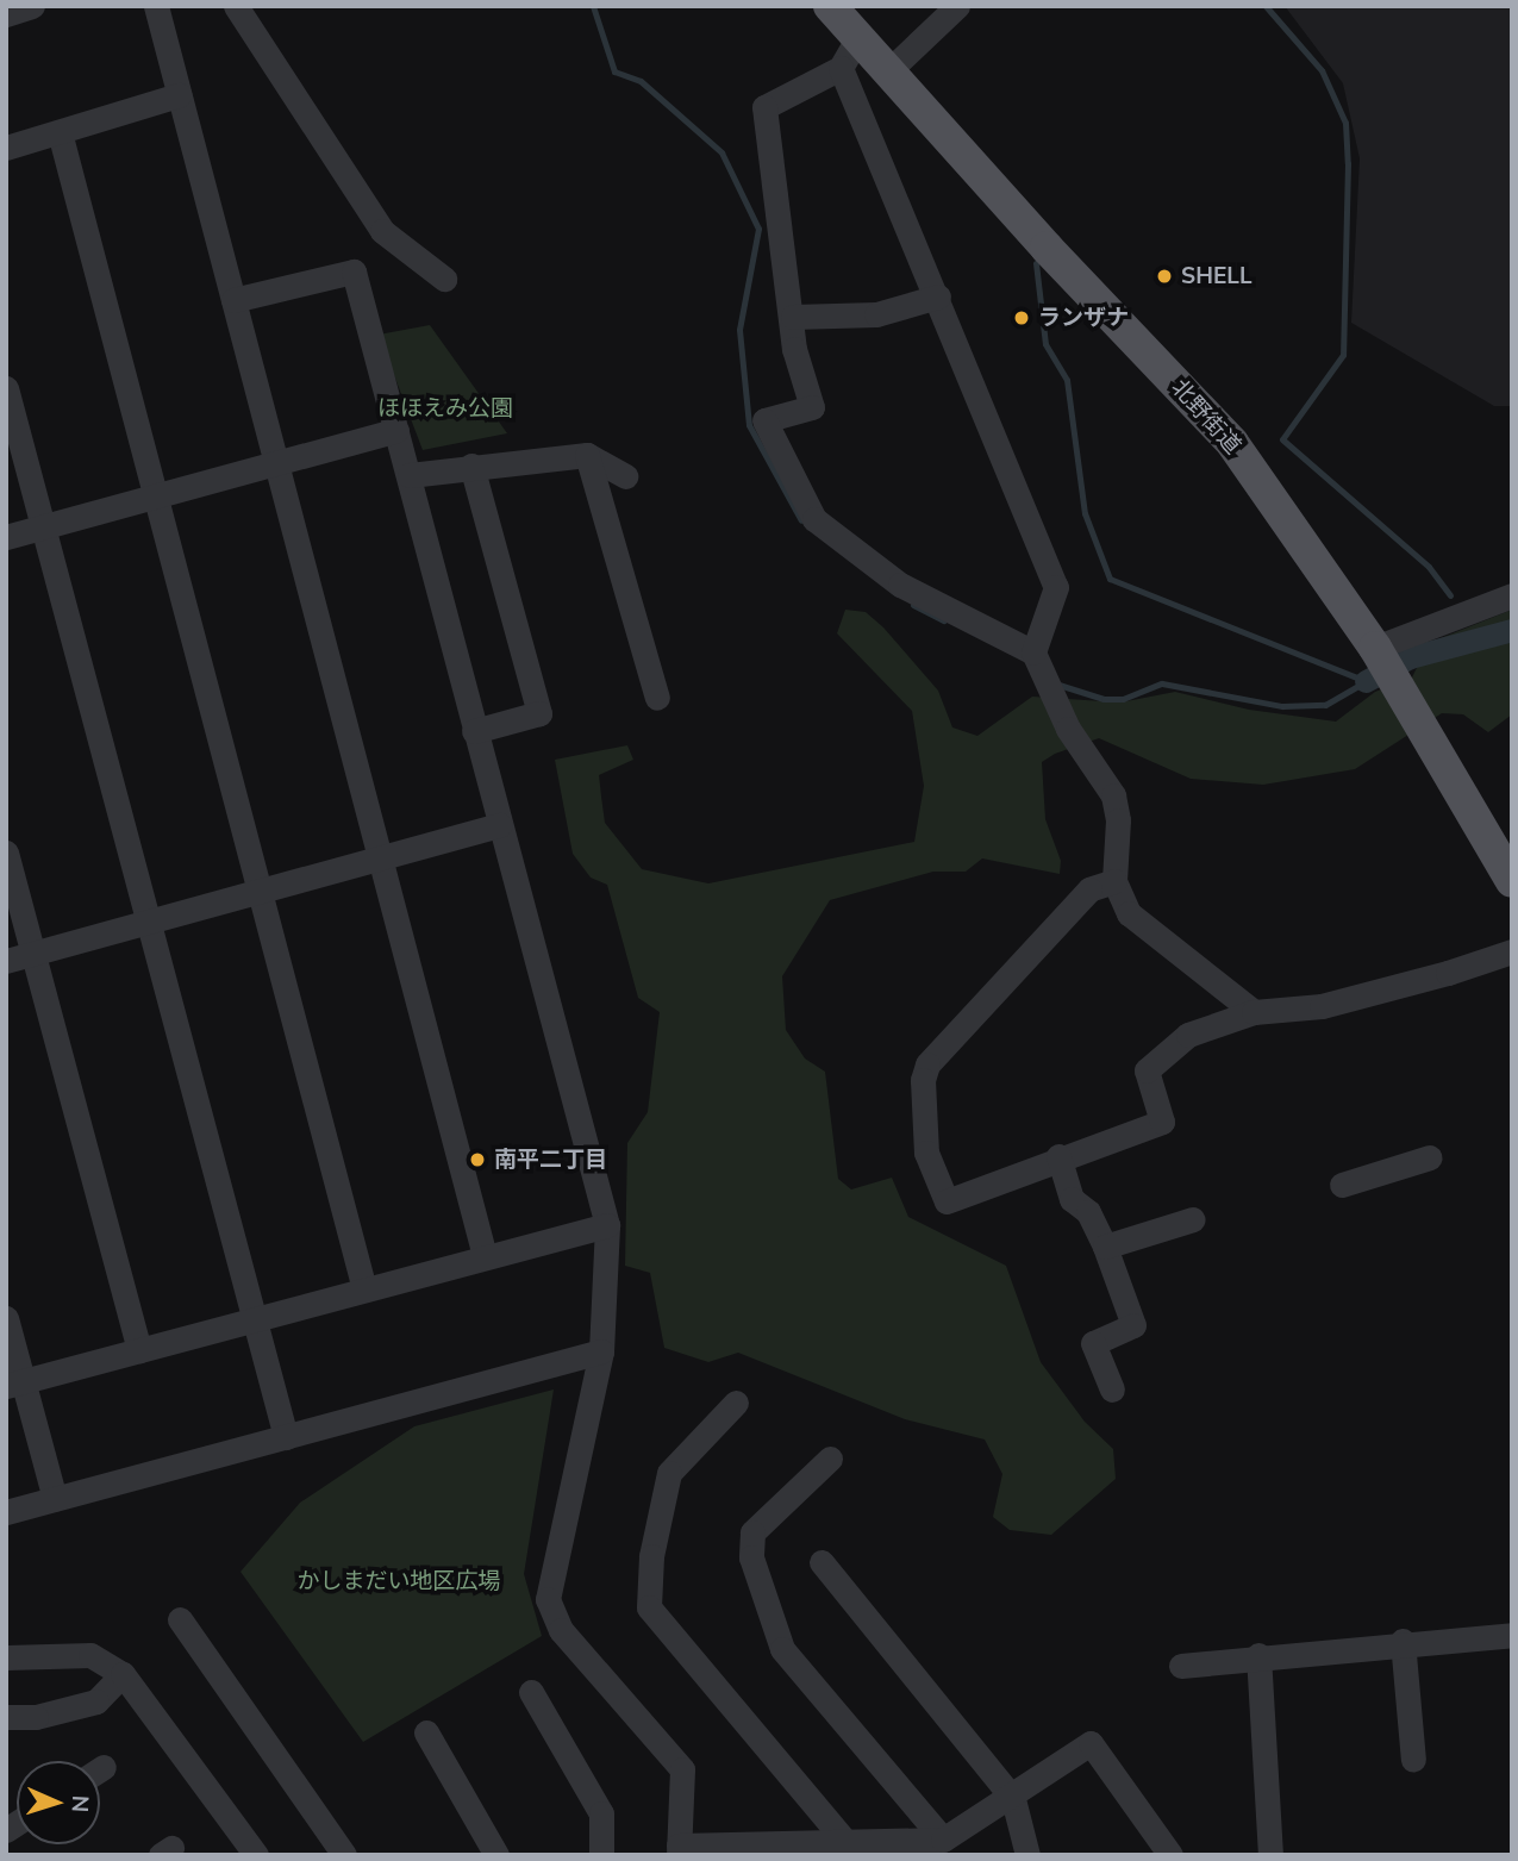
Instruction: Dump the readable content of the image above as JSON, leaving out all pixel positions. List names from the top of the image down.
{
  "streets": {
    "main road": ["北野街道"]
  },
  "parks": ["ほほえみ公園", "かしまだい地区広場"],
  "places": ["SHELL", "ランザナ", "南平二丁目"],
  "north": "right"
}
